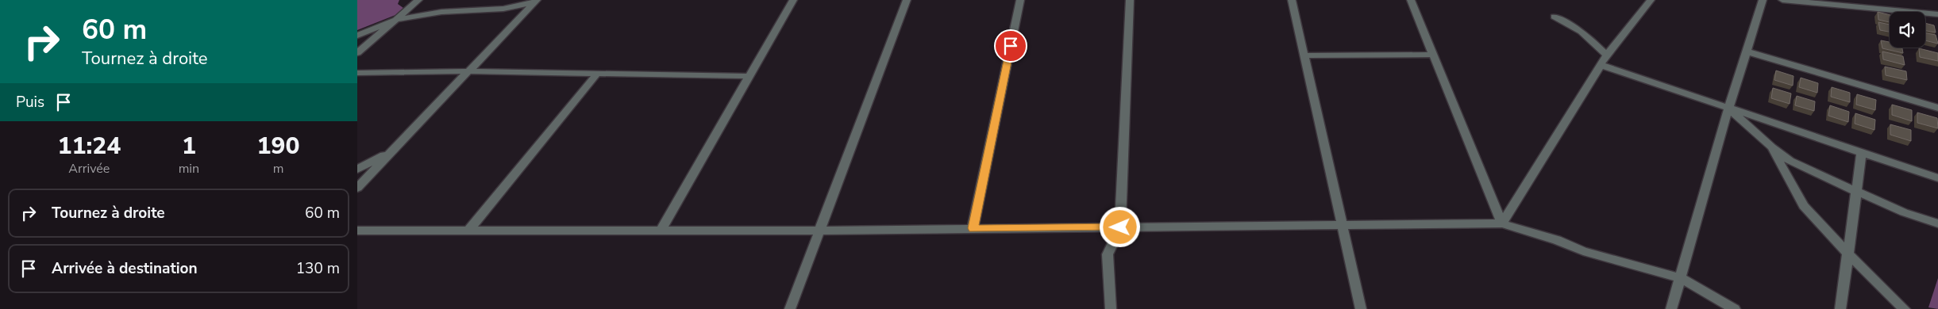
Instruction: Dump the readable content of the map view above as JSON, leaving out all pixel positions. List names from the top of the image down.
{
  "page": {
    "turn": ["60 m", "Tournez à droite"],
    "then": "Puis",
    "eta": [
      "11:24",
      "Arrivée",
      "1",
      "min",
      "190",
      "m"
    ],
    "list": [
      {
        "name": "Tournez à droite",
        "value": "60 m"
      },
      {
        "name": "Arrivée à destination",
        "value": "130 m"
      }
    ]
  }
}
